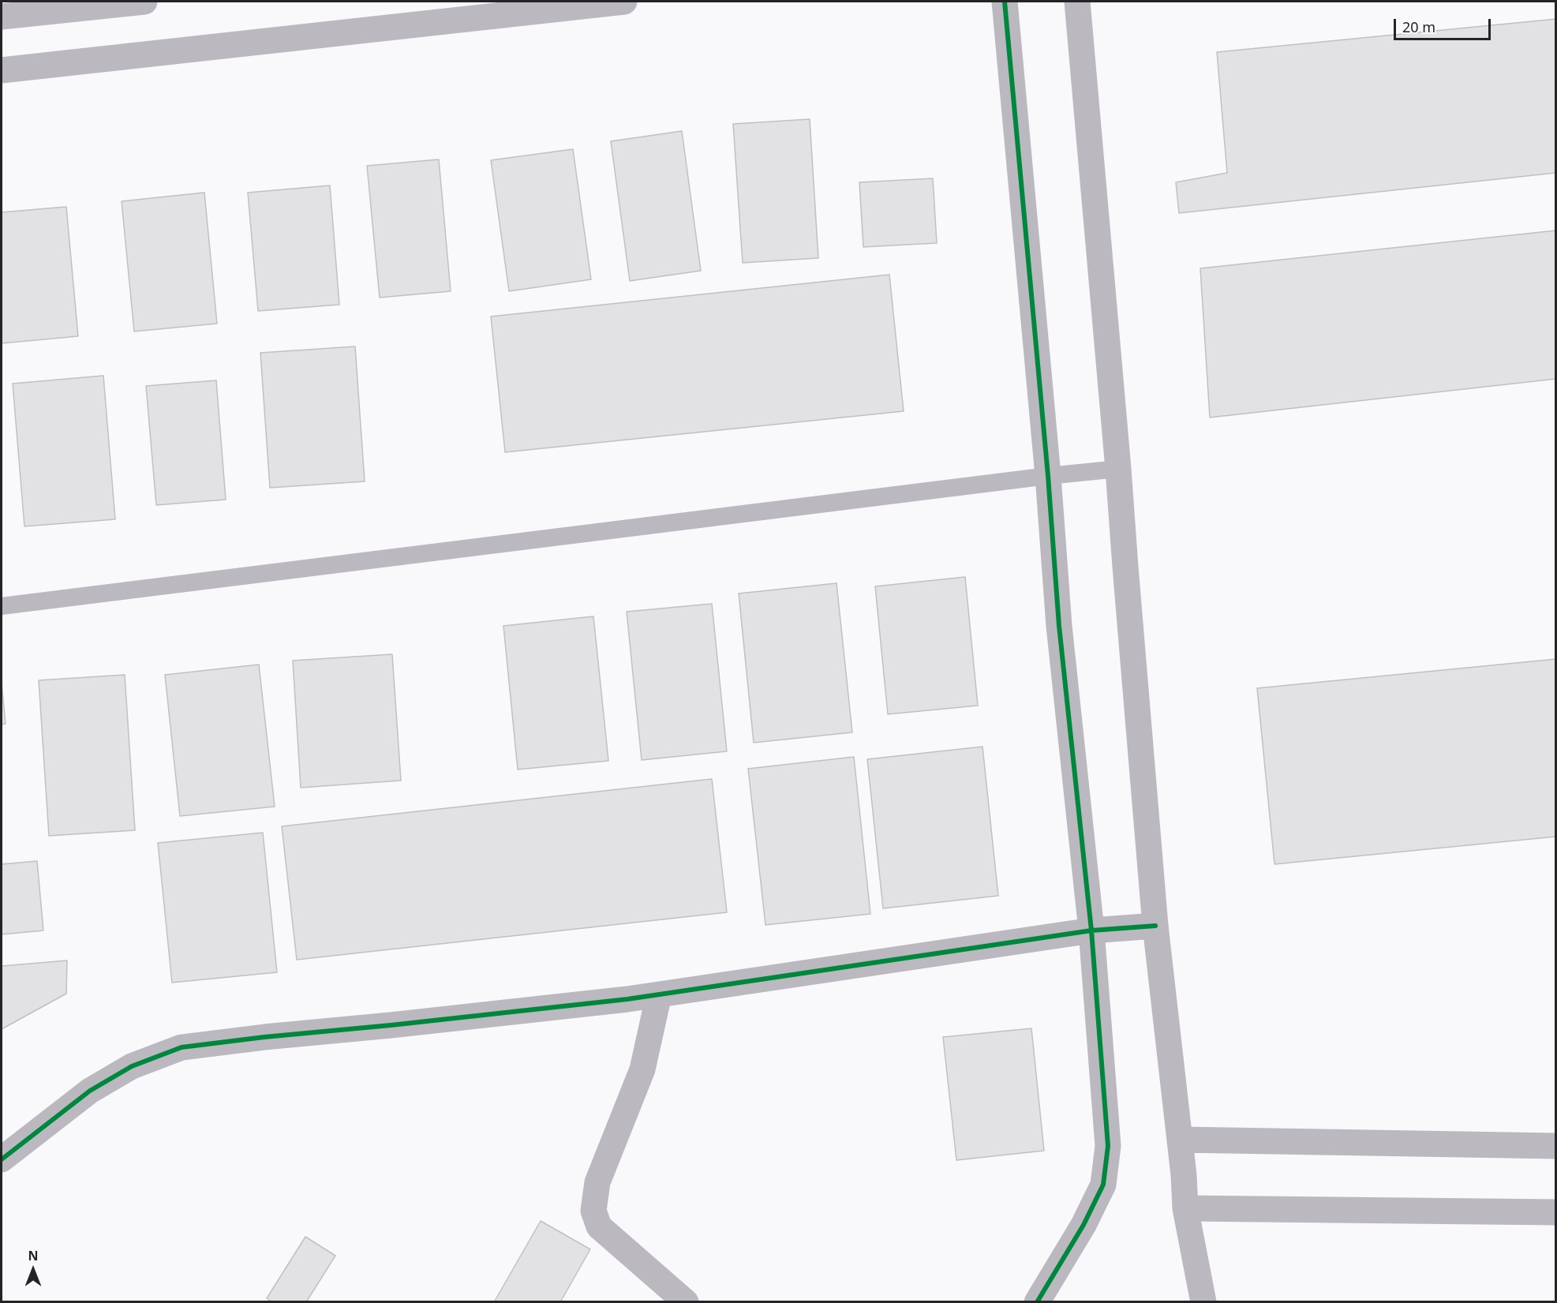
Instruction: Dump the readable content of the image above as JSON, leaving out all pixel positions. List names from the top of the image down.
{
  "scale_bar": "20 m",
  "north": "top"
}
